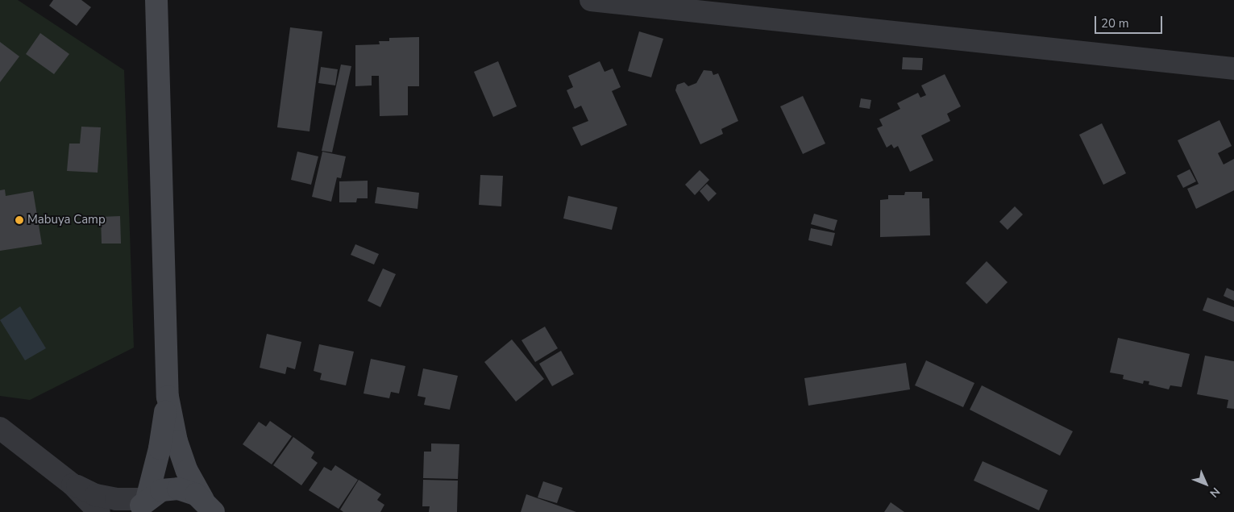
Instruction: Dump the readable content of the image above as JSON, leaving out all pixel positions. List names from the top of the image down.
{
  "places": ["Mabuya Camp"],
  "scale_bar": "20 m",
  "north": "bottom right"
}
